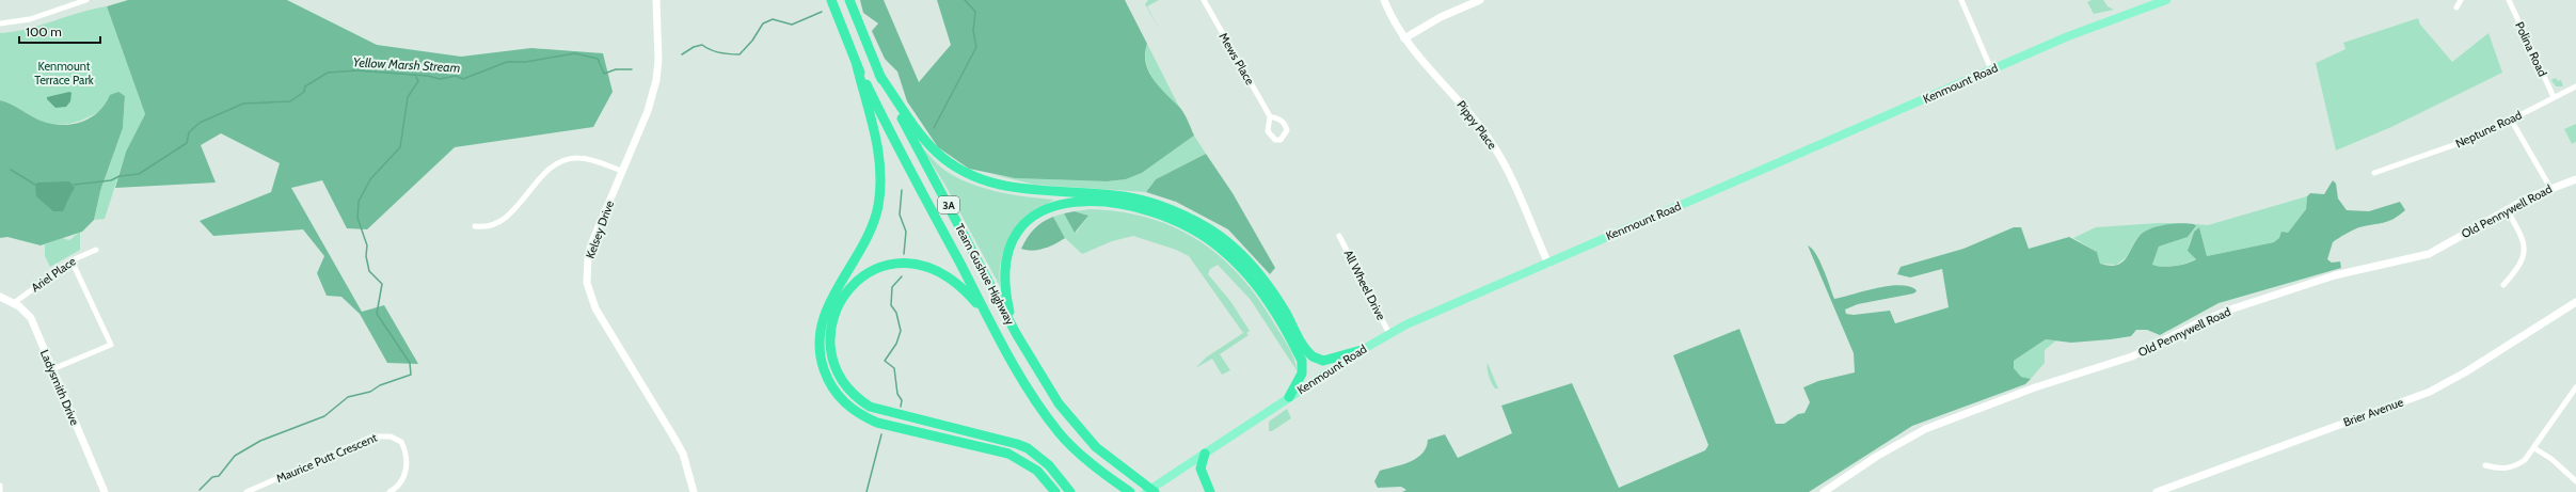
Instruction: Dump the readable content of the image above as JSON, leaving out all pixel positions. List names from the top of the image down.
{
  "streets": {
    "highway": ["3A", "Team Gushue Highway"],
    "main road": ["Kenmount Road"],
    "street": [
      "Polina Road",
      "Mews Place",
      "Pippy Place",
      "Neptune Road",
      "Old Pennywell Road",
      "Kelsey Drive",
      "Ariel Place",
      "All Wheel Drive",
      "Ladysmith Drive",
      "Brier Avenue",
      "Maurice Putt Crescent"
    ]
  },
  "crossings": [
    ["Polina Road", "Neptune Road"],
    ["Kenmount Road", "Pippy Place"],
    ["Kenmount Road", "All Wheel Drive"],
    ["Ariel Place", "Ladysmith Drive"]
  ],
  "water": ["Yellow Marsh Stream"],
  "parks": ["Kenmount Terrace Park"],
  "scale_bar": "100 m"
}
